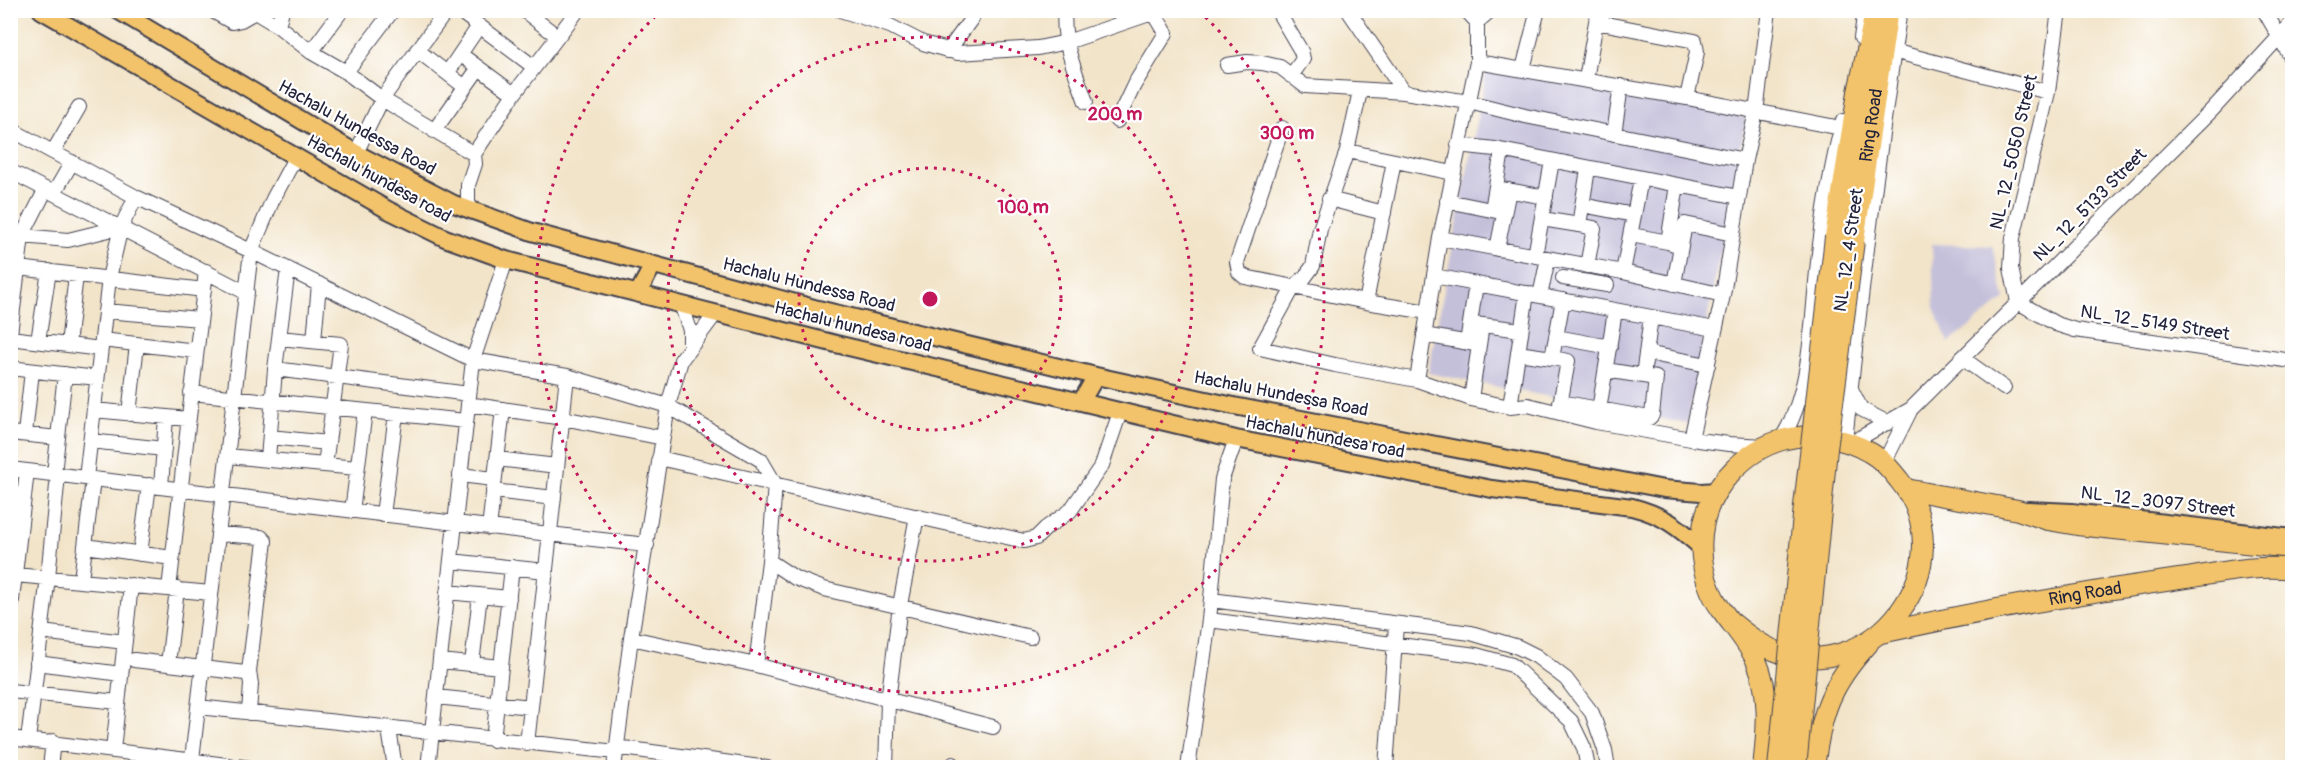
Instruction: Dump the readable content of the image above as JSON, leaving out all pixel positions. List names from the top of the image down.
{
  "streets": {
    "highway": ["Ring Road"],
    "main road": ["Hachalu Hundessa Road", "Hachalu hundesa road", "NL_12_3097 Street"],
    "street": [
      "NL_12_5050 Street",
      "NL_12_5133 Street",
      "NL_12_4 Street",
      "NL_12_5149 Street"
    ]
  },
  "crossings": [
    ["NL_12_5050 Street", "NL_12_5133 Street"],
    ["NL_12_5050 Street", "NL_12_5149 Street"],
    ["NL_12_5133 Street", "NL_12_5149 Street"]
  ],
  "rings": ["200 m", "300 m", "100 m"]
}
